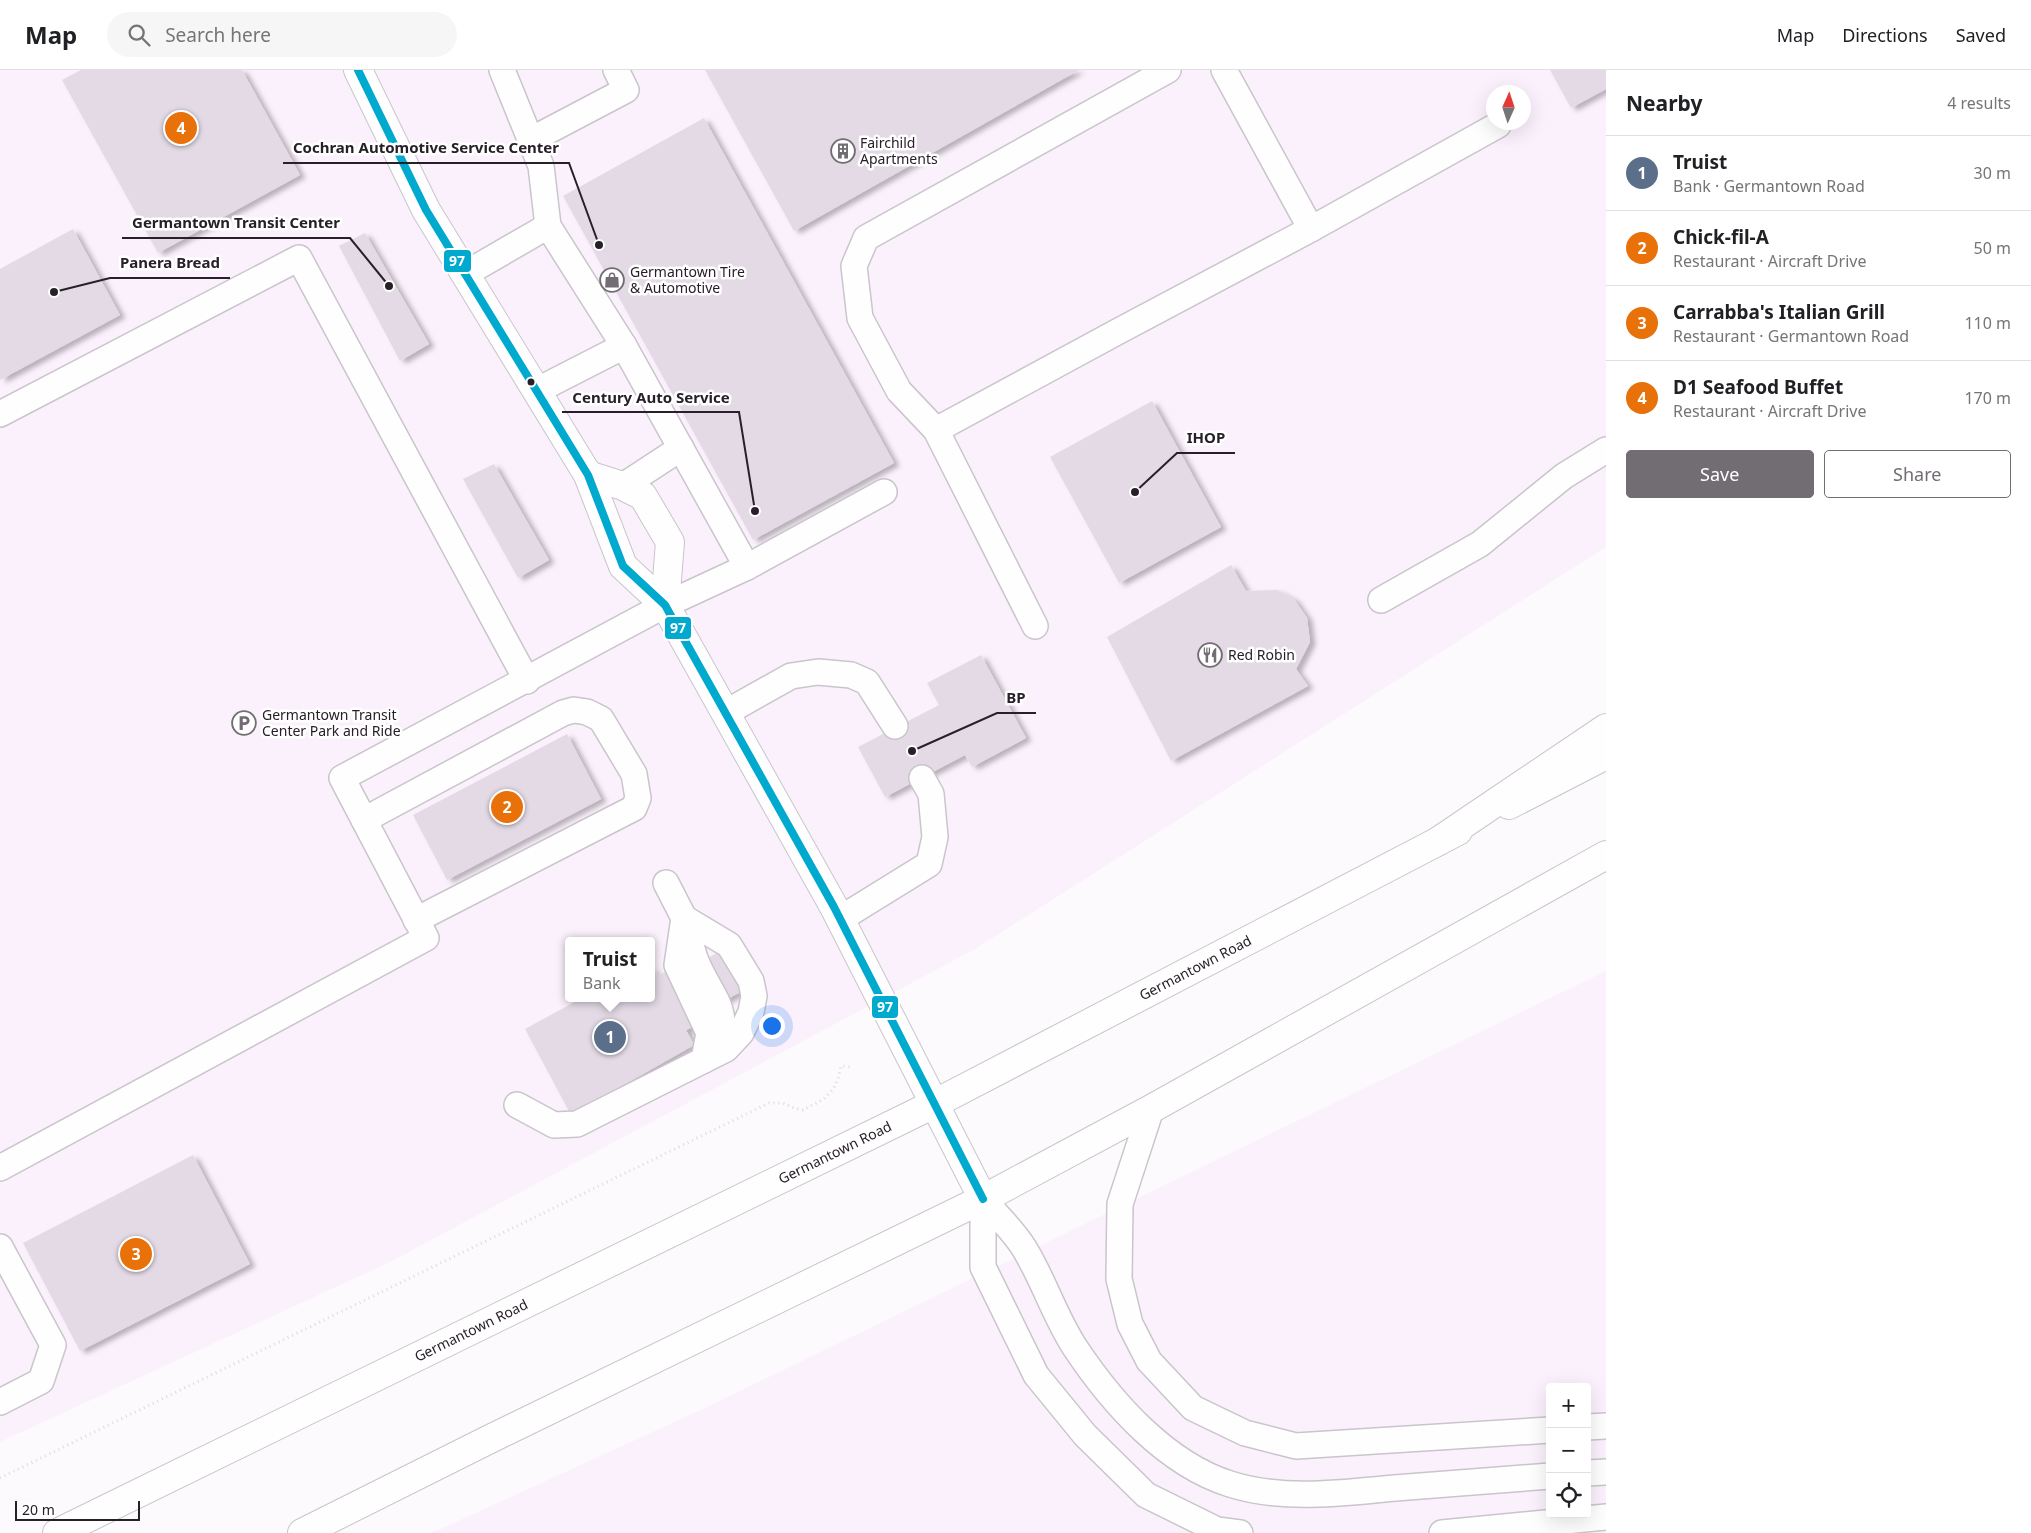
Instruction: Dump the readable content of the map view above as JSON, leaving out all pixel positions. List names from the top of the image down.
{
  "streets": {
    "main road": ["Germantown Road"]
  },
  "places": {
    "building": ["Fairchild Apartments"],
    "other": [
      "Cochran Automotive Service Center",
      "Germantown Transit Center",
      "Panera Bread",
      "IHOP",
      "Century Auto Service",
      "BP"
    ],
    "shop": ["Germantown Tire & Automotive"],
    "restaurant": ["Red Robin"],
    "parking": ["Germantown Transit Center Park and Ride"]
  },
  "lines": ["transit line 97"],
  "scale_bar": "20 m",
  "north": "top",
  "page": {
    "header": "Map",
    "search": "Search here",
    "nav": ["Map", "Directions", "Saved"],
    "heading": ["Nearby", "4 results"],
    "pins": [
      "4",
      "2",
      "1",
      "3"
    ],
    "list": [
      {
        "mark": "1",
        "name": "Truist",
        "note": "Bank · Germantown Road",
        "value": "30 m"
      },
      {
        "mark": "2",
        "name": "Chick-fil-A",
        "note": "Restaurant · Aircraft Drive",
        "value": "50 m"
      },
      {
        "mark": "3",
        "name": "Carrabba's Italian Grill",
        "note": "Restaurant · Germantown Road",
        "value": "110 m"
      },
      {
        "mark": "4",
        "name": "D1 Seafood Buffet",
        "note": "Restaurant · Aircraft Drive",
        "value": "170 m"
      }
    ],
    "buttons": ["Save", "Share"],
    "popup": ["Truist", "Bank"],
    "map_buttons": ["+", "−"],
    "scale": "20 m"
  }
}
